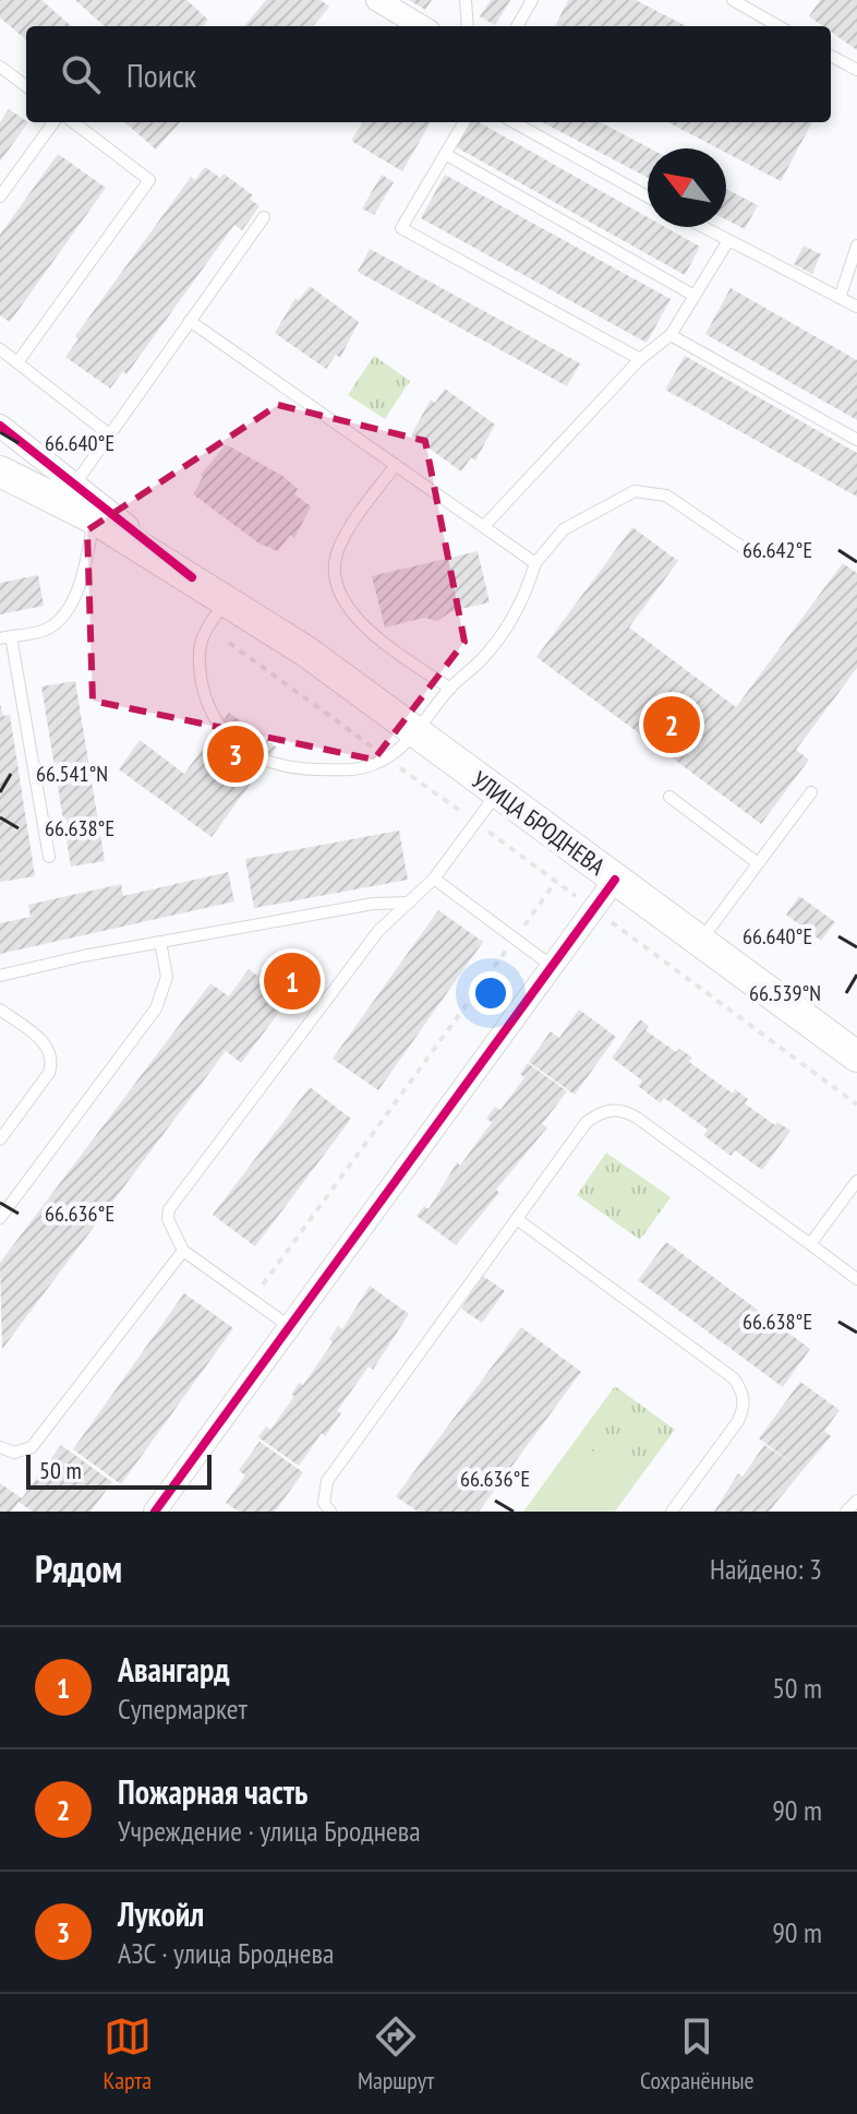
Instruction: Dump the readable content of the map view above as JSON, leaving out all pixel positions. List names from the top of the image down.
{
  "streets": {
    "main road": ["УЛИЦА БРОДНЕВА"]
  },
  "scale_bar": "50 m",
  "north": "top left",
  "page": {
    "search": "Поиск",
    "pins": ["2", "3", "1"],
    "scale": "50 m",
    "heading": ["Рядом", "Найдено: 3"],
    "list": [
      {
        "mark": "1",
        "name": "Авангард",
        "note": "Супермаркет",
        "value": "50 m"
      },
      {
        "mark": "2",
        "name": "Пожарная часть",
        "note": "Учреждение · улица Броднева",
        "value": "90 m"
      },
      {
        "mark": "3",
        "name": "Лукойл",
        "note": "АЗС · улица Броднева",
        "value": "90 m"
      }
    ],
    "nav": ["Карта", "Маршрут", "Сохранённые"]
  },
  "coordinates": [
    "66.640°E",
    "66.642°E",
    "66.541°N",
    "66.638°E",
    "66.539°N",
    "66.636°E"
  ]
}
